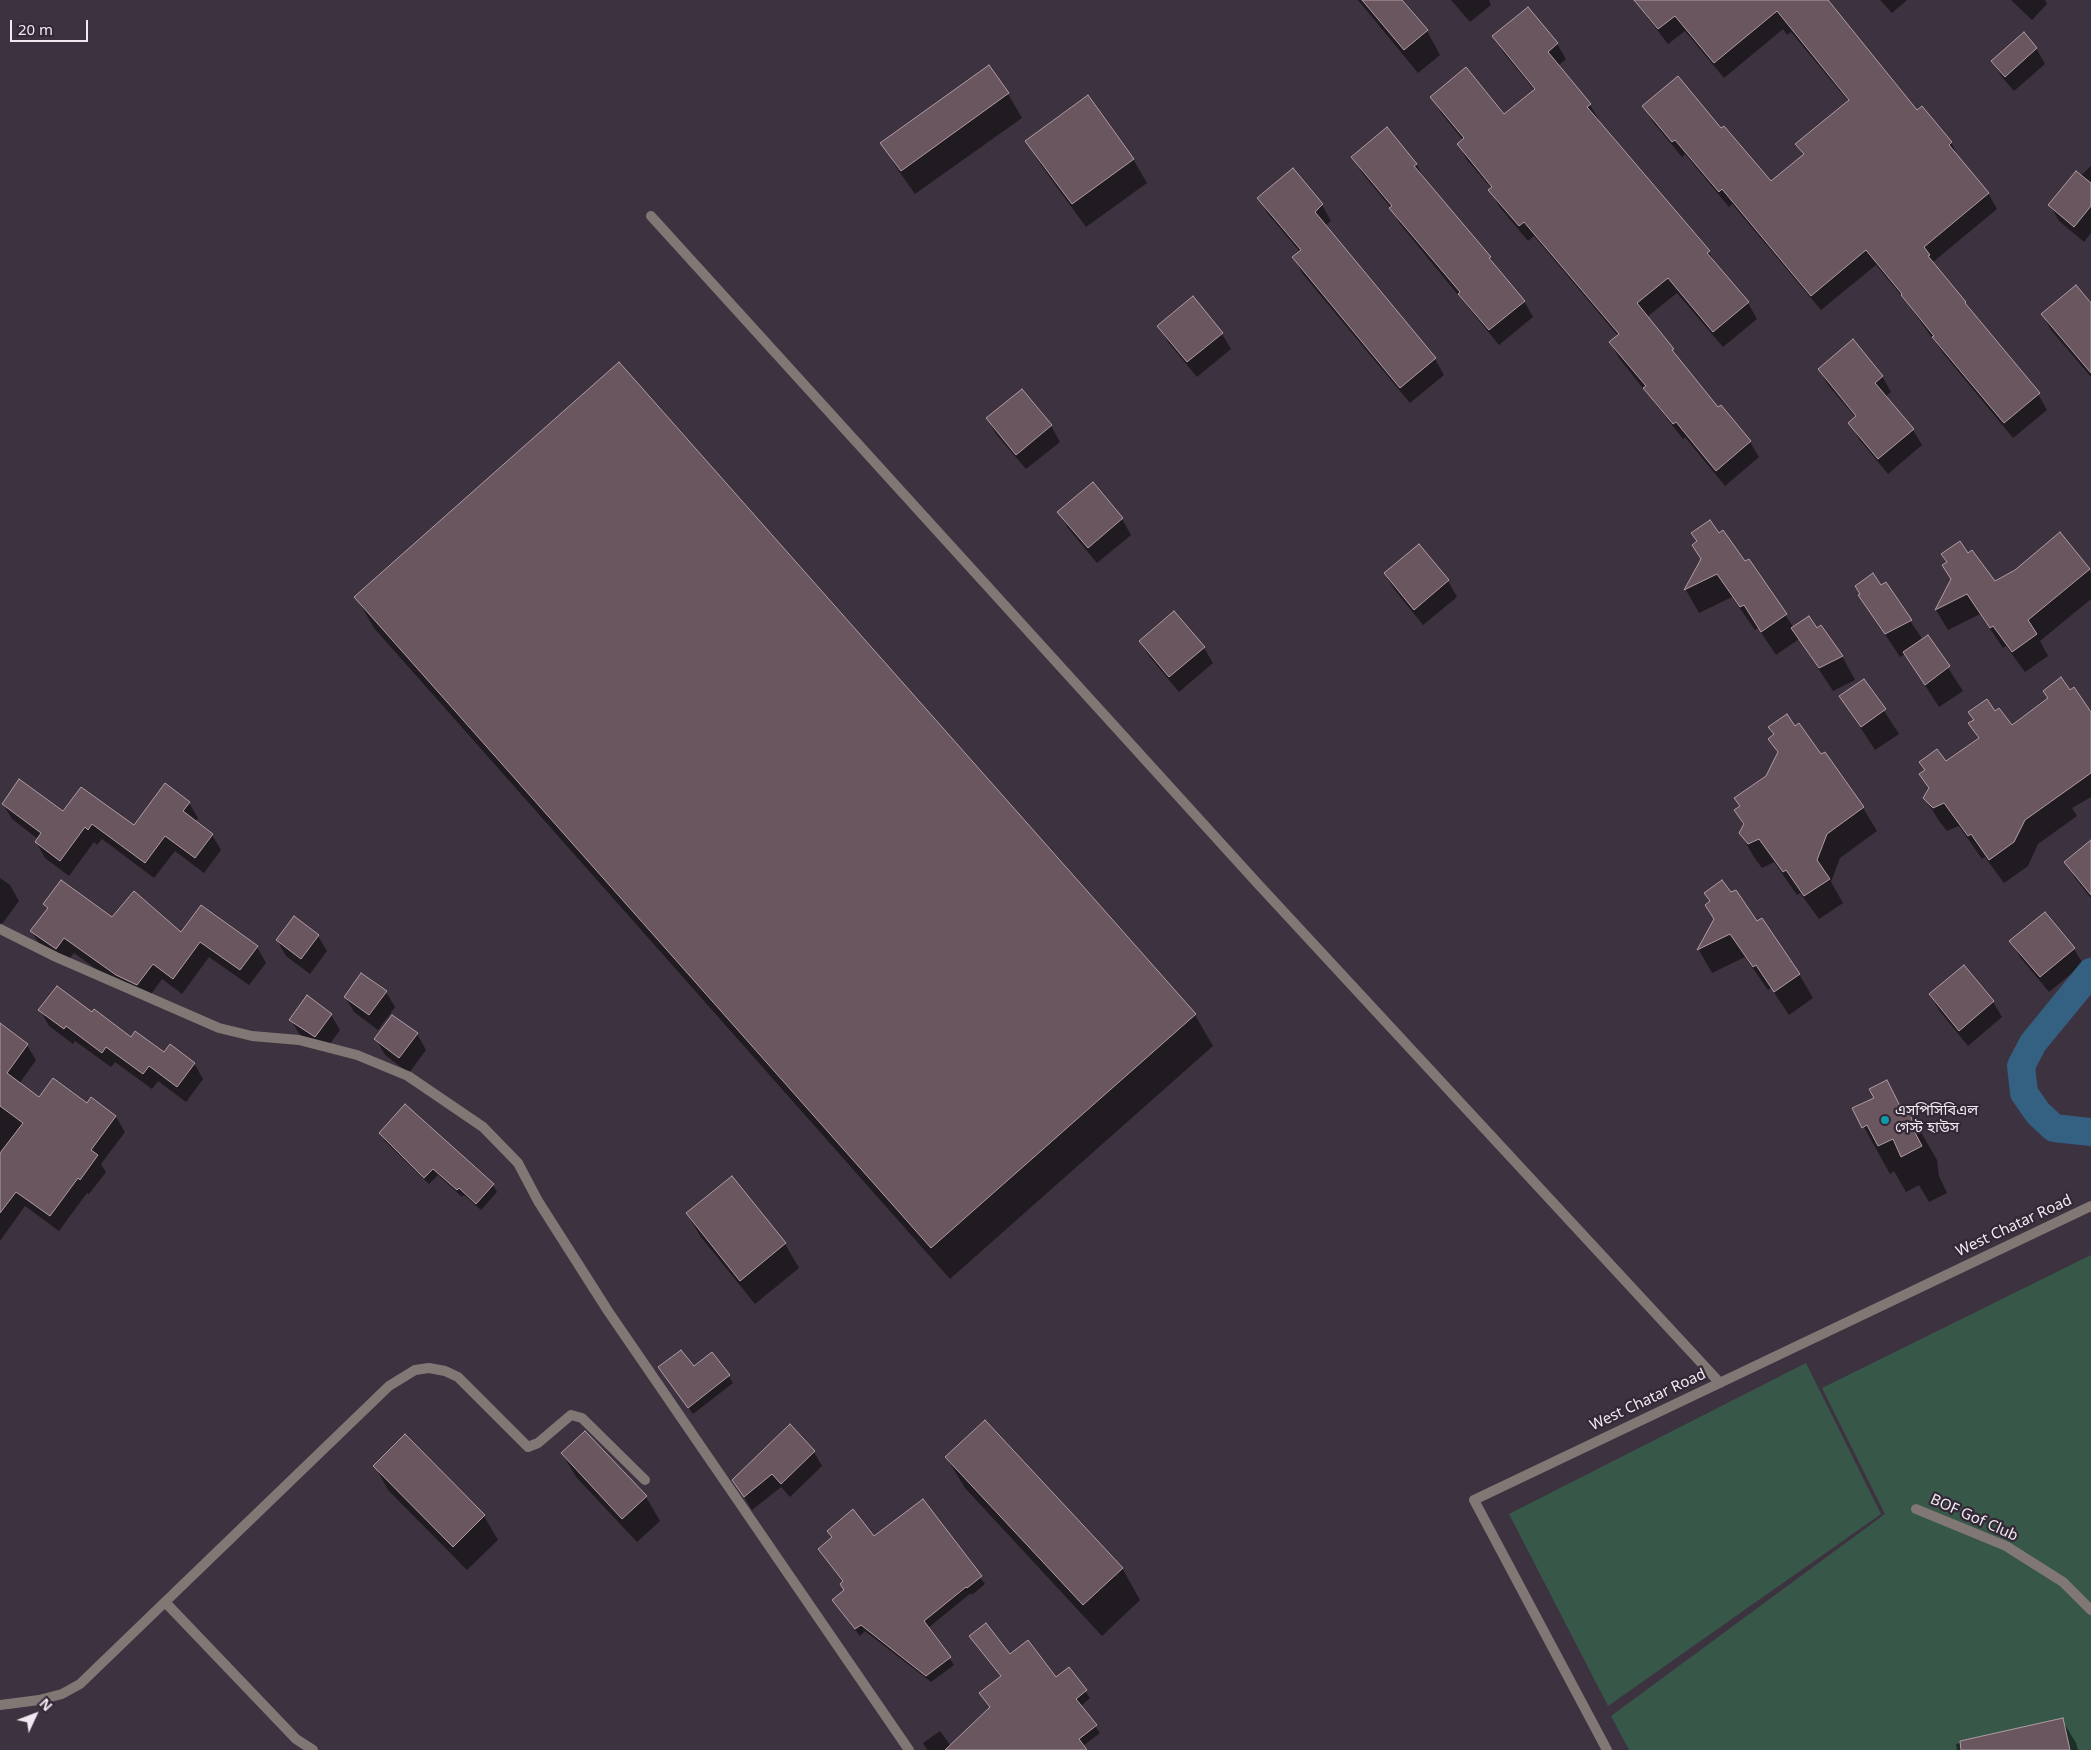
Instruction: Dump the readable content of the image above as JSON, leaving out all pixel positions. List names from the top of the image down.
{
  "streets": {
    "street": ["West Chatar Road", "BOF Gof Club"]
  },
  "places": ["এসপিসিবিএল গেস্ট হাউস"],
  "scale_bar": "20 m",
  "north": "top right"
}
